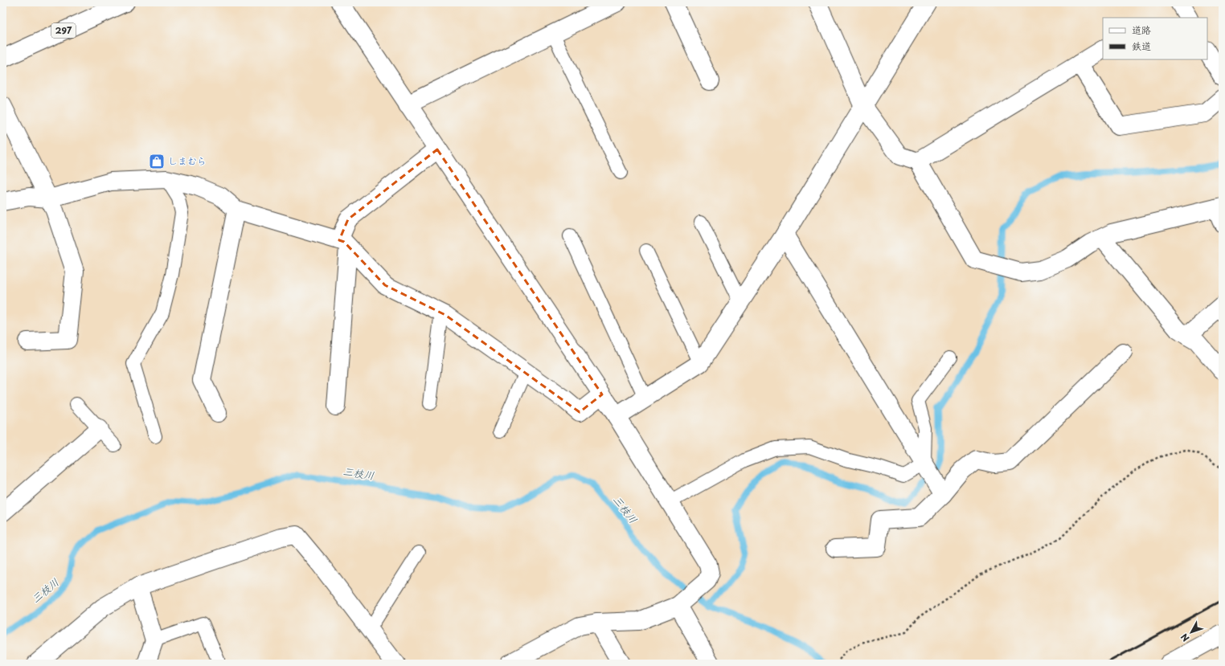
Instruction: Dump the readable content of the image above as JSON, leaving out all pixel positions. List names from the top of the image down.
{
  "streets": {
    "main road": ["297"]
  },
  "water": ["三枝川"],
  "places": {
    "shop": ["しまむら"]
  },
  "legend": ["道路", "鉄道"],
  "north": "bottom left"
}
